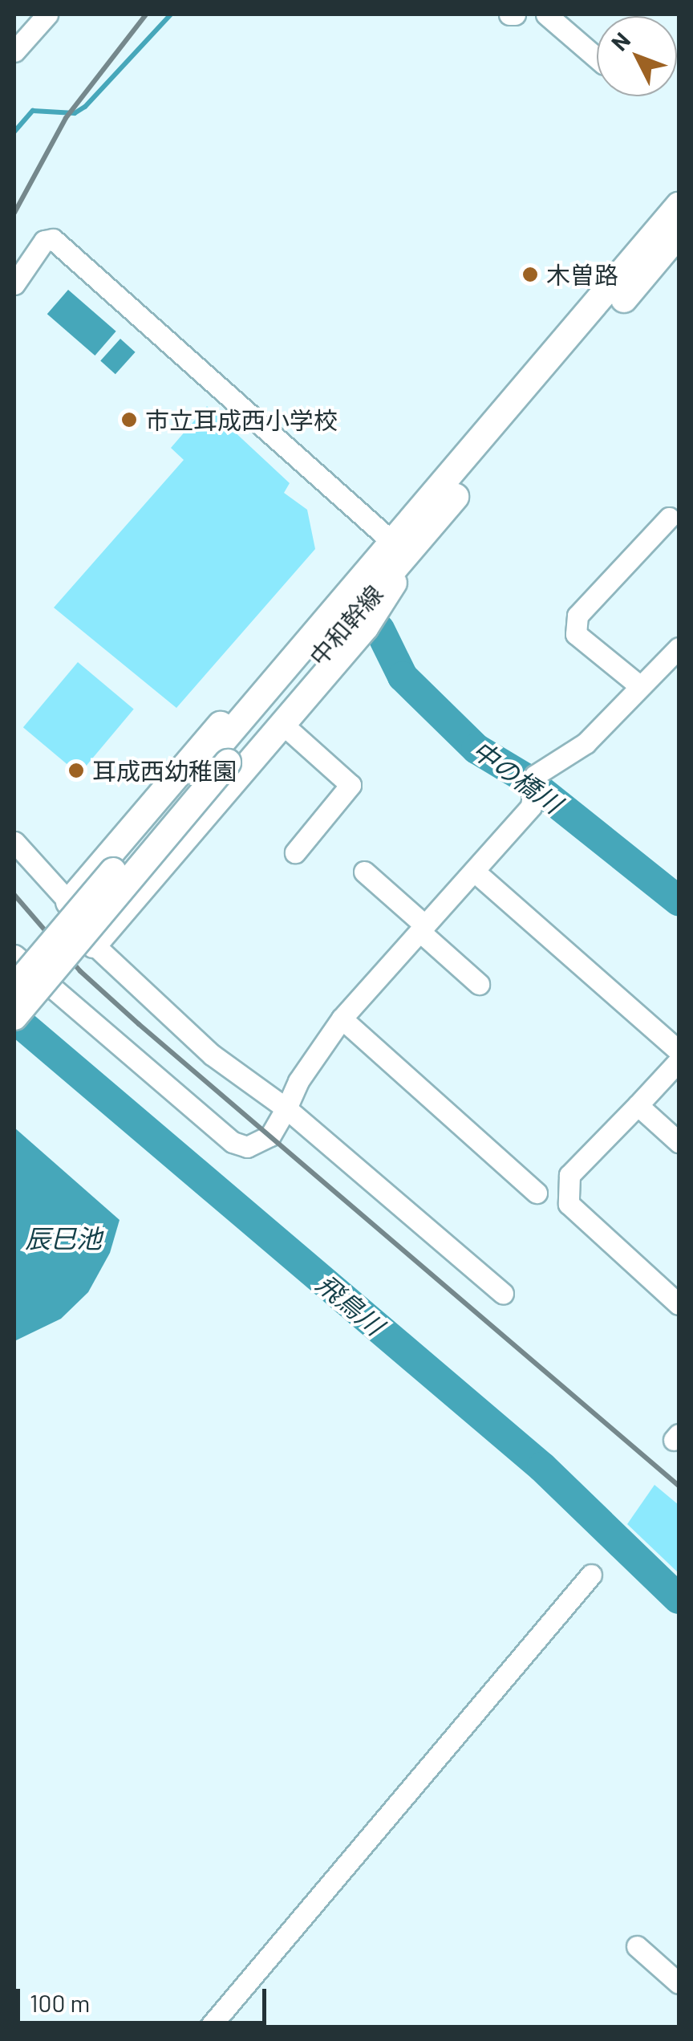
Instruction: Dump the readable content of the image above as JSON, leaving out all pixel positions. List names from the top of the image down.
{
  "streets": {
    "main road": ["中和幹線"]
  },
  "water": ["中の橋川", "辰巳池", "飛鳥川"],
  "places": ["木曽路", "市立耳成西小学校", "耳成西幼稚園"],
  "scale_bar": "100 m",
  "north": "top left"
}
